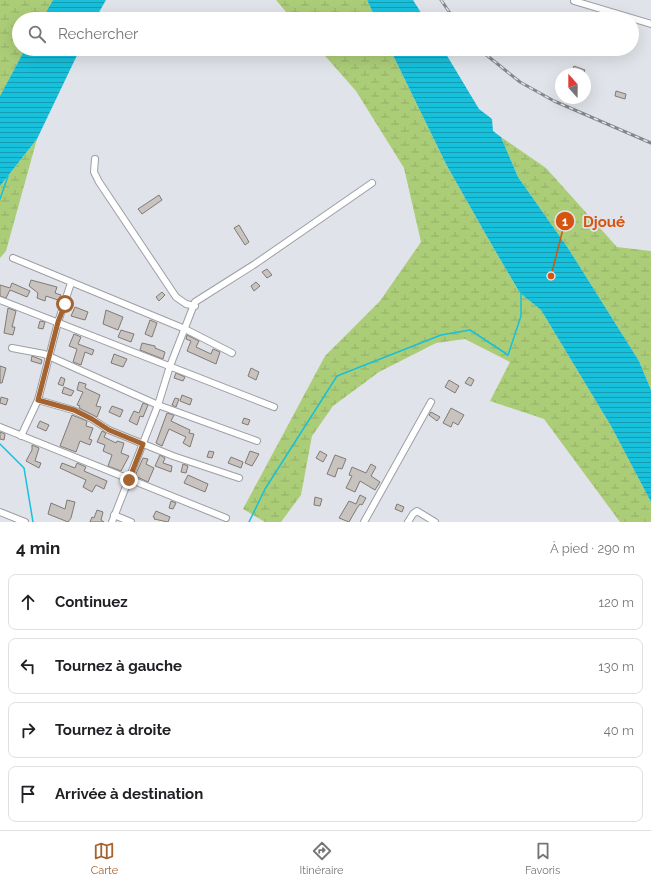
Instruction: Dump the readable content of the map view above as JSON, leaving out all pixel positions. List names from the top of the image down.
{
  "places": ["Djoué"],
  "north": "top",
  "page": {
    "search": "Rechercher",
    "heading": ["4 min", "À pied · 290 m"],
    "list": [
      ["Continuez", "120 m"],
      ["Tournez à gauche", "130 m"],
      ["Tournez à droite", "40 m"],
      "Arrivée à destination"
    ],
    "nav": ["Carte", "Itinéraire", "Favoris"]
  }
}
